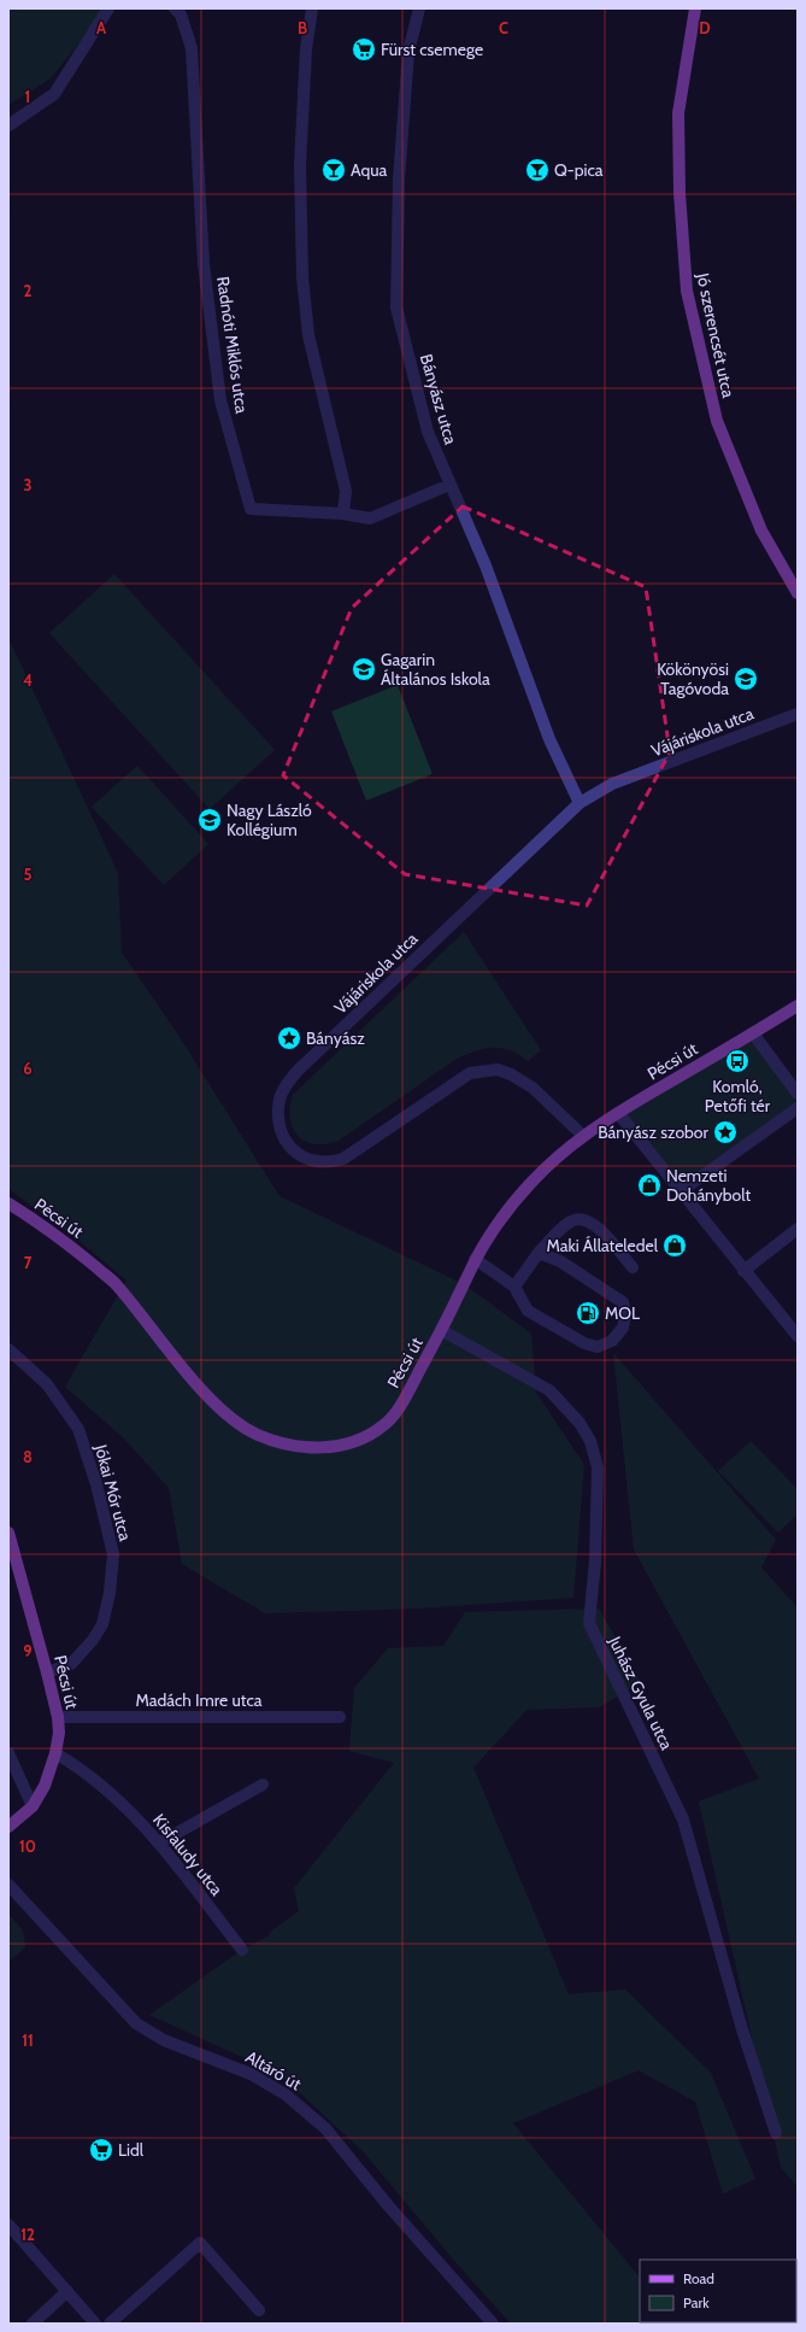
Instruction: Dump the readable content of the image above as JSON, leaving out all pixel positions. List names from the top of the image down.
{
  "streets": {
    "main road": ["Jó szerencsét utca", "Pécsi út"],
    "street": [
      "Radnóti Miklós utca",
      "Bányász utca",
      "Vájáriskola utca",
      "Jókai Mór utca",
      "Juhász Gyula utca",
      "Madách Imre utca",
      "Kisfaludy utca",
      "Altáró út"
    ]
  },
  "crossings": [
    ["Radnóti Miklós utca", "Bányász utca"],
    ["Bányász utca", "Vájáriskola utca"],
    ["Vájáriskola utca", "Pécsi út"],
    ["Pécsi út", "Jókai Mór utca"],
    ["Pécsi út", "Juhász Gyula utca"],
    ["Pécsi út", "Madách Imre utca"],
    ["Pécsi út", "Kisfaludy utca"]
  ],
  "places": {
    "supermarket": ["Fürst csemege", "Lidl"],
    "bar": ["Aqua", "Q-pica"],
    "school or university": ["Gagarin Általános Iskola", "Kökönyösi Tagóvoda", "Nagy László Kollégium"],
    "place": ["Bányász", "Bányász szobor"],
    "bus stop": ["Komló, Petőfi tér"],
    "shop": ["Nemzeti Dohánybolt", "Maki Állateledel"],
    "fuel station": ["MOL"]
  },
  "legend": ["Road", "Park"],
  "grid": {
    "columns": [
      "A",
      "B",
      "C",
      "D"
    ],
    "rows": [
      "1",
      "2",
      "3",
      "4",
      "5",
      "6",
      "7",
      "8",
      "9",
      "10",
      "11",
      "12"
    ]
  }
}
